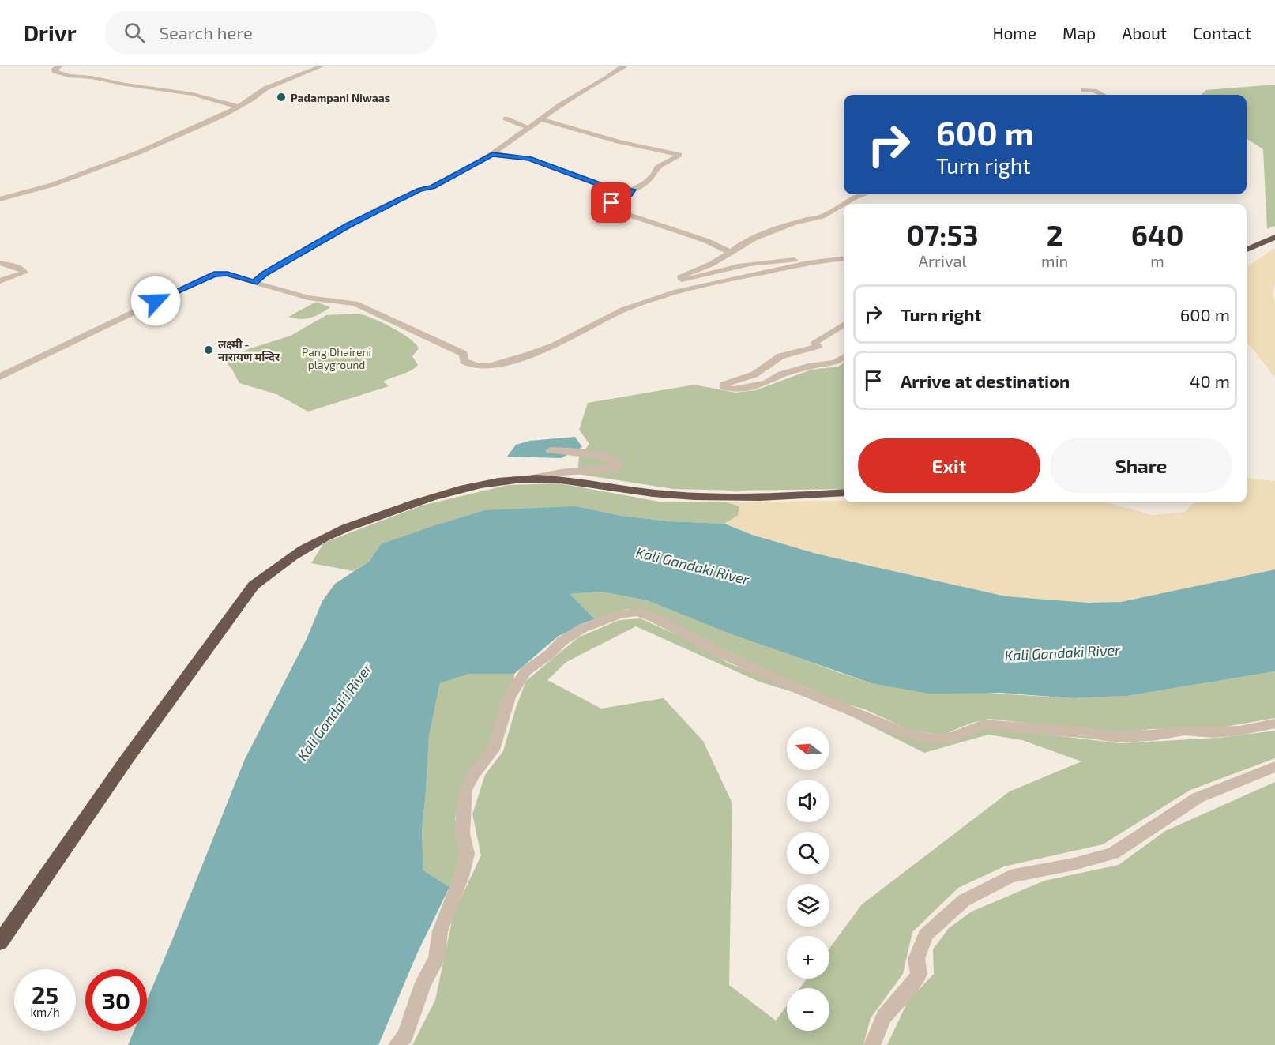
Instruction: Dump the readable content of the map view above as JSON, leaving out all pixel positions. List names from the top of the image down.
{
  "water": ["Kali Gandaki River"],
  "parks": ["Pang Dhaireni playground"],
  "places": ["Padampani Niwaas", "लक्ष्मी - नारायण मन्दिर"],
  "north": "left",
  "page": {
    "header": "Drivr",
    "search": "Search here",
    "nav": [
      "Home",
      "Map",
      "About",
      "Contact"
    ],
    "turn": ["600 m", "Turn right"],
    "eta": [
      "07:53",
      "Arrival",
      "2",
      "min",
      "640",
      "m"
    ],
    "list": [
      {
        "name": "Turn right",
        "value": "600 m"
      },
      {
        "name": "Arrive at destination",
        "value": "40 m"
      }
    ],
    "buttons": ["Exit", "Share"],
    "map_buttons": ["+", "−"],
    "speed": "25 km/h",
    "limit": "30"
  }
}
